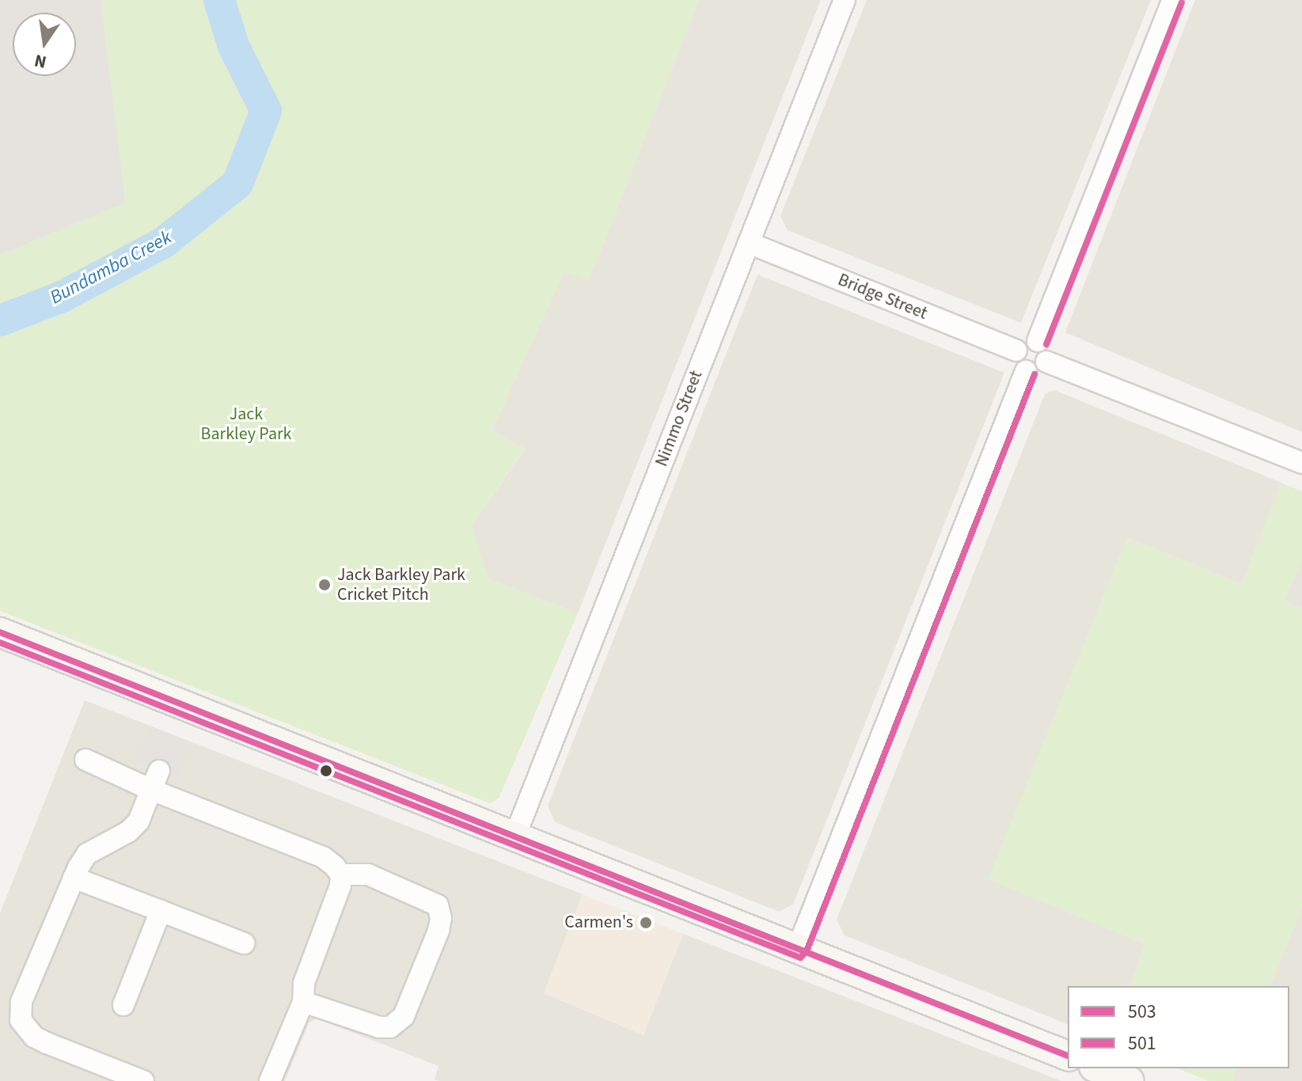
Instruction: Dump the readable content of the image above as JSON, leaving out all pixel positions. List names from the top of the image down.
{
  "streets": {
    "street": ["Bridge Street", "Nimmo Street"]
  },
  "crossings": [
    ["Bridge Street", "Nimmo Street"]
  ],
  "water": ["Bundamba Creek"],
  "parks": ["Jack Barkley Park"],
  "places": ["Jack Barkley Park Cricket Pitch", "Carmen's"],
  "lines": ["transit line 501", "transit line 503"],
  "legend": ["503", "501"],
  "north": "bottom"
}
